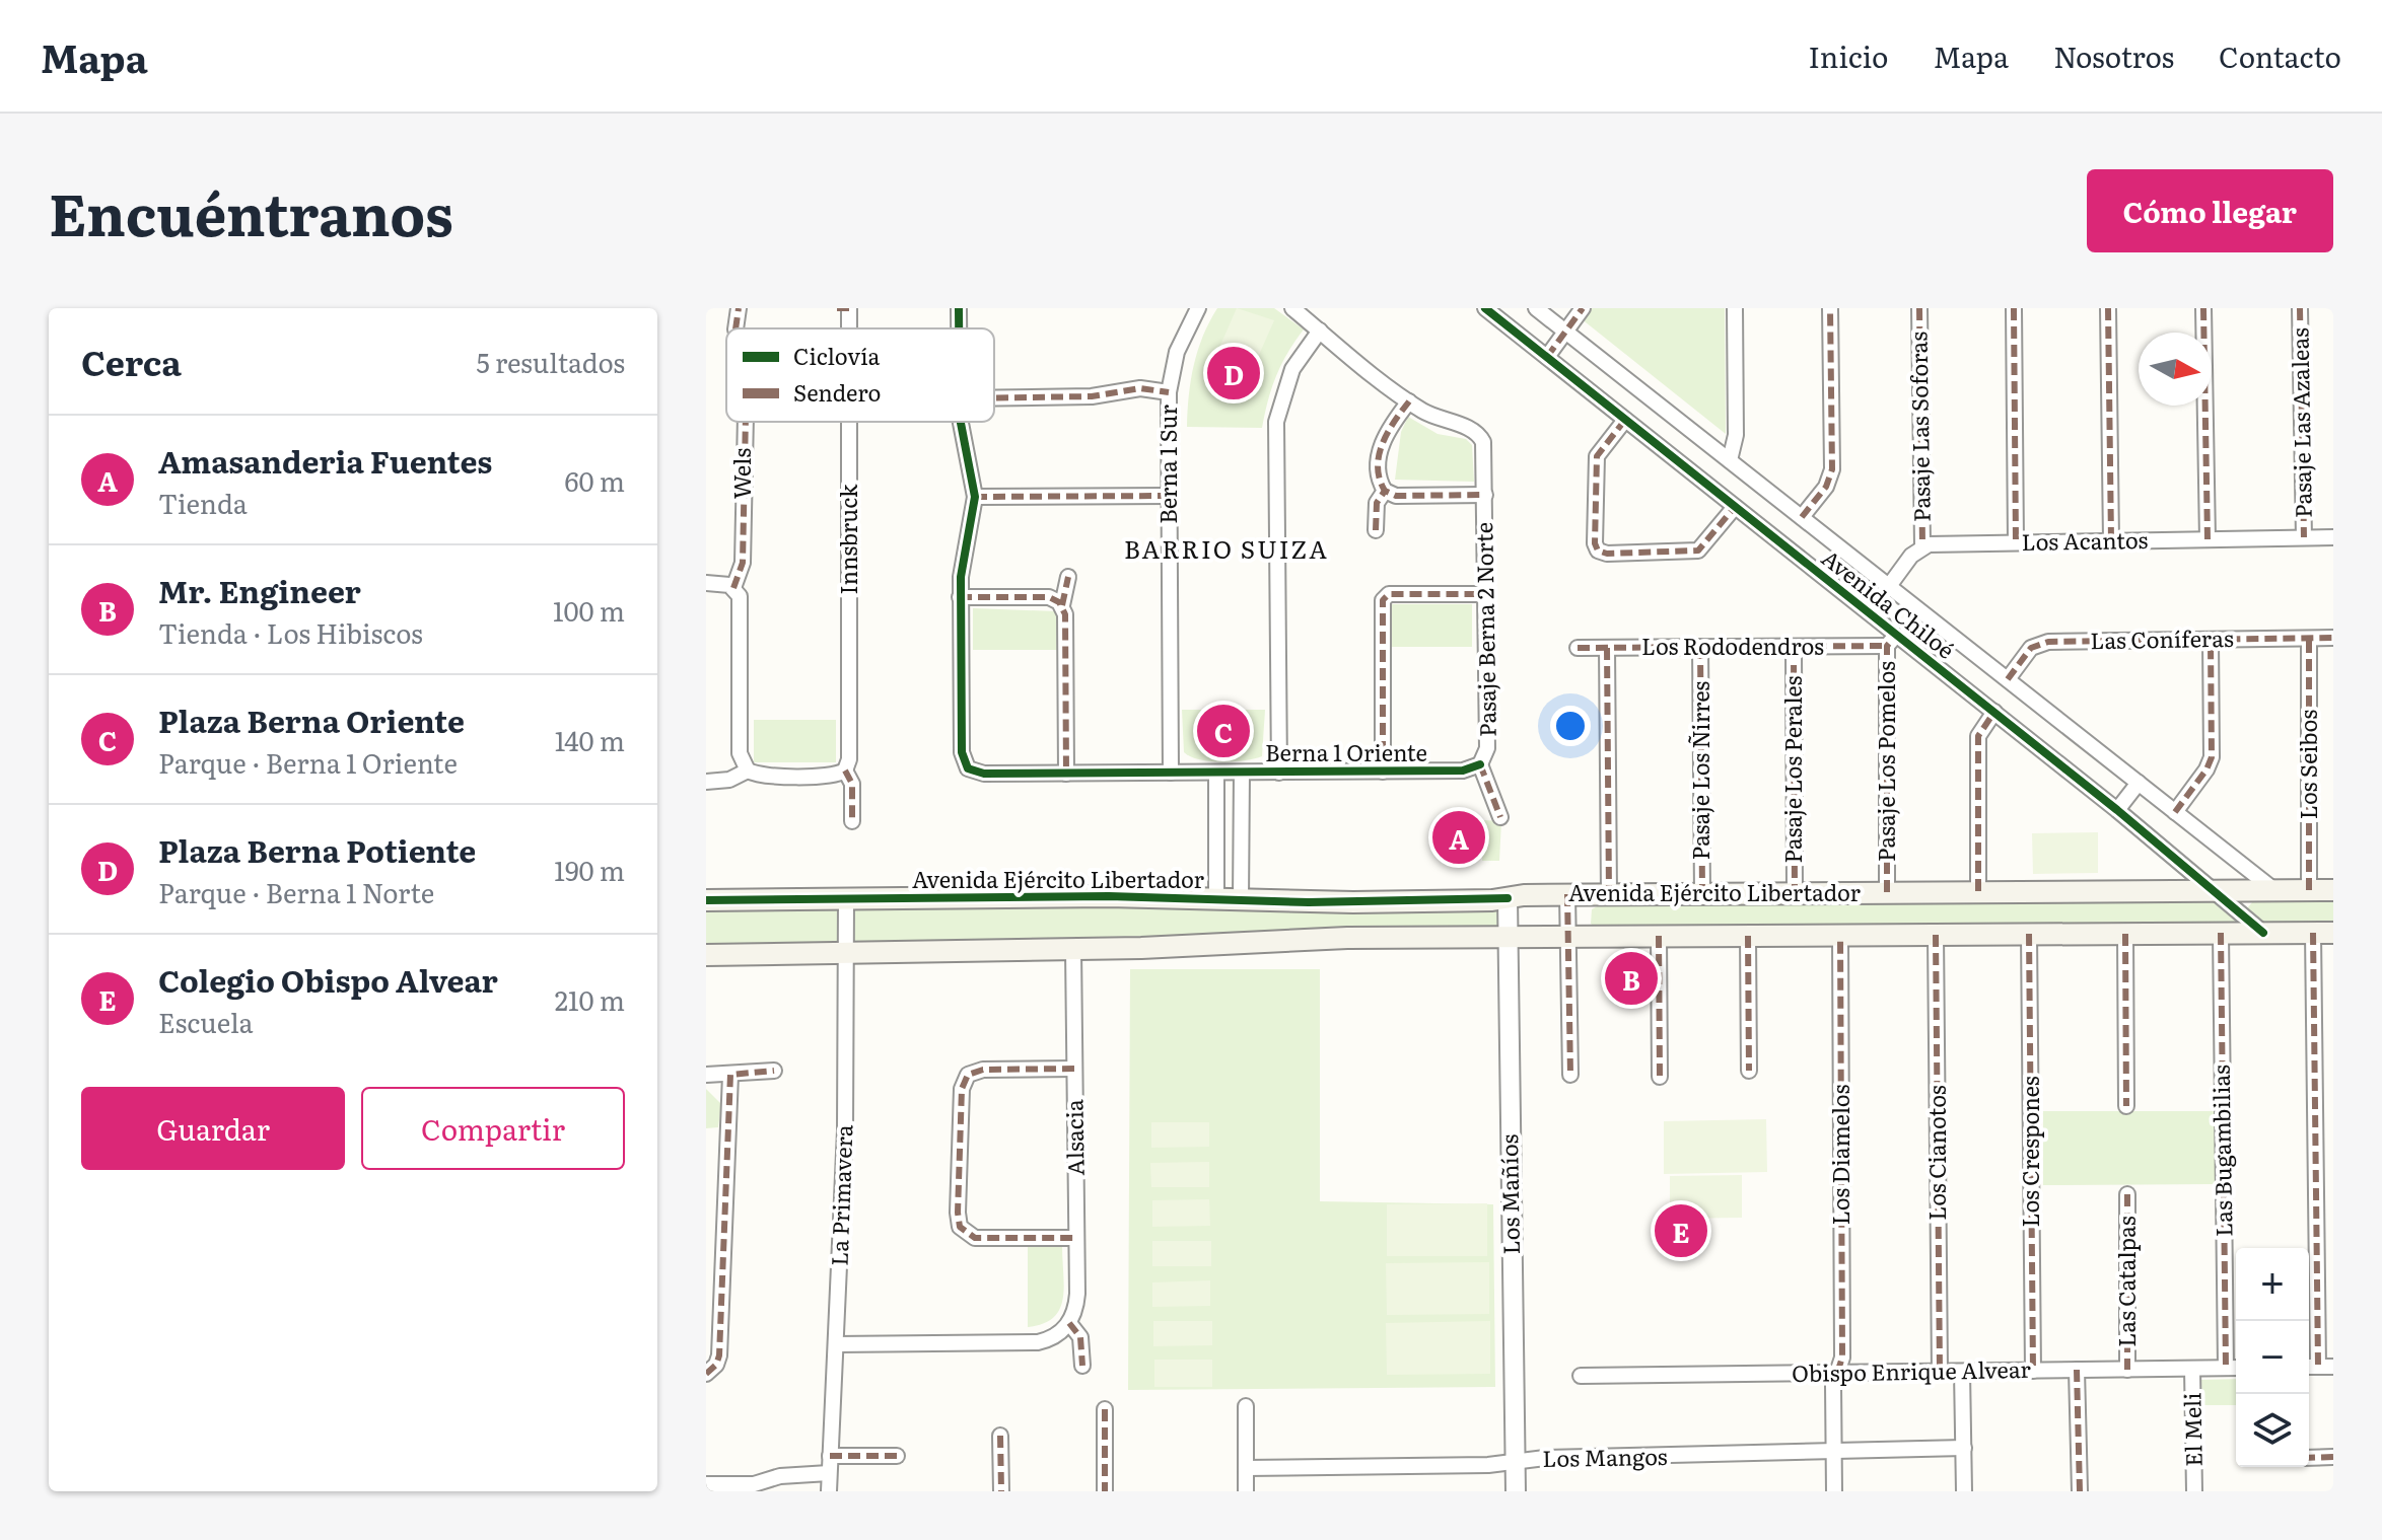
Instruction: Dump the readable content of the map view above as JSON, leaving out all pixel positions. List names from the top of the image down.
{
  "streets": {
    "main road": ["Avenida Ejército Libertador"],
    "street": [
      "Pasaje Las Azaleas",
      "Pasaje Las Soforas",
      "Berna 1 Sur",
      "Wels",
      "Innsbruck",
      "Los Acantos",
      "Avenida Chiloé",
      "Pasaje Berna 2 Norte",
      "Las Coníferas",
      "Los Rododendros",
      "Berna 1 Oriente",
      "Pasaje Los Pomelos",
      "Los Seibos",
      "Pasaje Los Perales",
      "Pasaje Los Ñirres",
      "Alsacia",
      "Las Bugambilias",
      "Los Crespones",
      "Los Cianotos",
      "Los Diamelos",
      "Los Mañíos",
      "La Primavera",
      "Las Catalpas",
      "Obispo Enrique Alvear",
      "El Meli",
      "Los Mangos"
    ]
  },
  "crossings": [
    ["Pasaje Las Azaleas", "Los Acantos"],
    ["Pasaje Las Soforas", "Los Acantos"],
    ["Berna 1 Sur", "Berna 1 Oriente"],
    ["Avenida Chiloé", "Las Coníferas"],
    ["Avenida Chiloé", "Los Rododendros"],
    ["Avenida Chiloé", "Pasaje Los Pomelos"],
    ["Avenida Chiloé", "Avenida Ejército Libertador"],
    ["Pasaje Berna 2 Norte", "Berna 1 Oriente"],
    ["Las Coníferas", "Los Seibos"],
    ["Los Rododendros", "Pasaje Los Pomelos"],
    ["Los Rododendros", "Pasaje Los Perales"],
    ["Los Rododendros", "Pasaje Los Ñirres"],
    ["Pasaje Los Pomelos", "Avenida Ejército Libertador"],
    ["Los Seibos", "Avenida Ejército Libertador"],
    ["Pasaje Los Perales", "Avenida Ejército Libertador"],
    ["Pasaje Los Ñirres", "Avenida Ejército Libertador"],
    ["Avenida Ejército Libertador", "Alsacia"],
    ["Avenida Ejército Libertador", "Las Bugambilias"],
    ["Avenida Ejército Libertador", "Los Crespones"],
    ["Avenida Ejército Libertador", "Los Cianotos"],
    ["Avenida Ejército Libertador", "Los Diamelos"],
    ["Avenida Ejército Libertador", "Los Mañíos"],
    ["Avenida Ejército Libertador", "La Primavera"],
    ["Las Bugambilias", "Obispo Enrique Alvear"],
    ["Los Crespones", "Obispo Enrique Alvear"],
    ["Los Cianotos", "Obispo Enrique Alvear"],
    ["Los Diamelos", "Obispo Enrique Alvear"],
    ["Los Diamelos", "Los Mangos"],
    ["Los Mañíos", "Los Mangos"],
    ["Las Catalpas", "Obispo Enrique Alvear"],
    ["Obispo Enrique Alvear", "El Meli"]
  ],
  "districts": ["BARRIO SUIZA"],
  "legend": ["Ciclovía", "Sendero"],
  "north": "right",
  "page": {
    "header": "Mapa",
    "nav": [
      "Inicio",
      "Mapa",
      "Nosotros",
      "Contacto"
    ],
    "title": "Encuéntranos",
    "buttons": [
      "Cómo llegar",
      ["Guardar", "Compartir"]
    ],
    "heading": ["Cerca", "5 resultados"],
    "pins": [
      "D",
      "C",
      "A",
      "B",
      "E"
    ],
    "list": [
      {
        "mark": "A",
        "name": "Amasanderia Fuentes",
        "note": "Tienda",
        "value": "60 m"
      },
      {
        "mark": "B",
        "name": "Mr. Engineer",
        "note": "Tienda · Los Hibiscos",
        "value": "100 m"
      },
      {
        "mark": "C",
        "name": "Plaza Berna Oriente",
        "note": "Parque · Berna 1 Oriente",
        "value": "140 m"
      },
      {
        "mark": "D",
        "name": "Plaza Berna Potiente",
        "note": "Parque · Berna 1 Norte",
        "value": "190 m"
      },
      {
        "mark": "E",
        "name": "Colegio Obispo Alvear",
        "note": "Escuela",
        "value": "210 m"
      }
    ],
    "map_buttons": ["+", "−"]
  }
}
